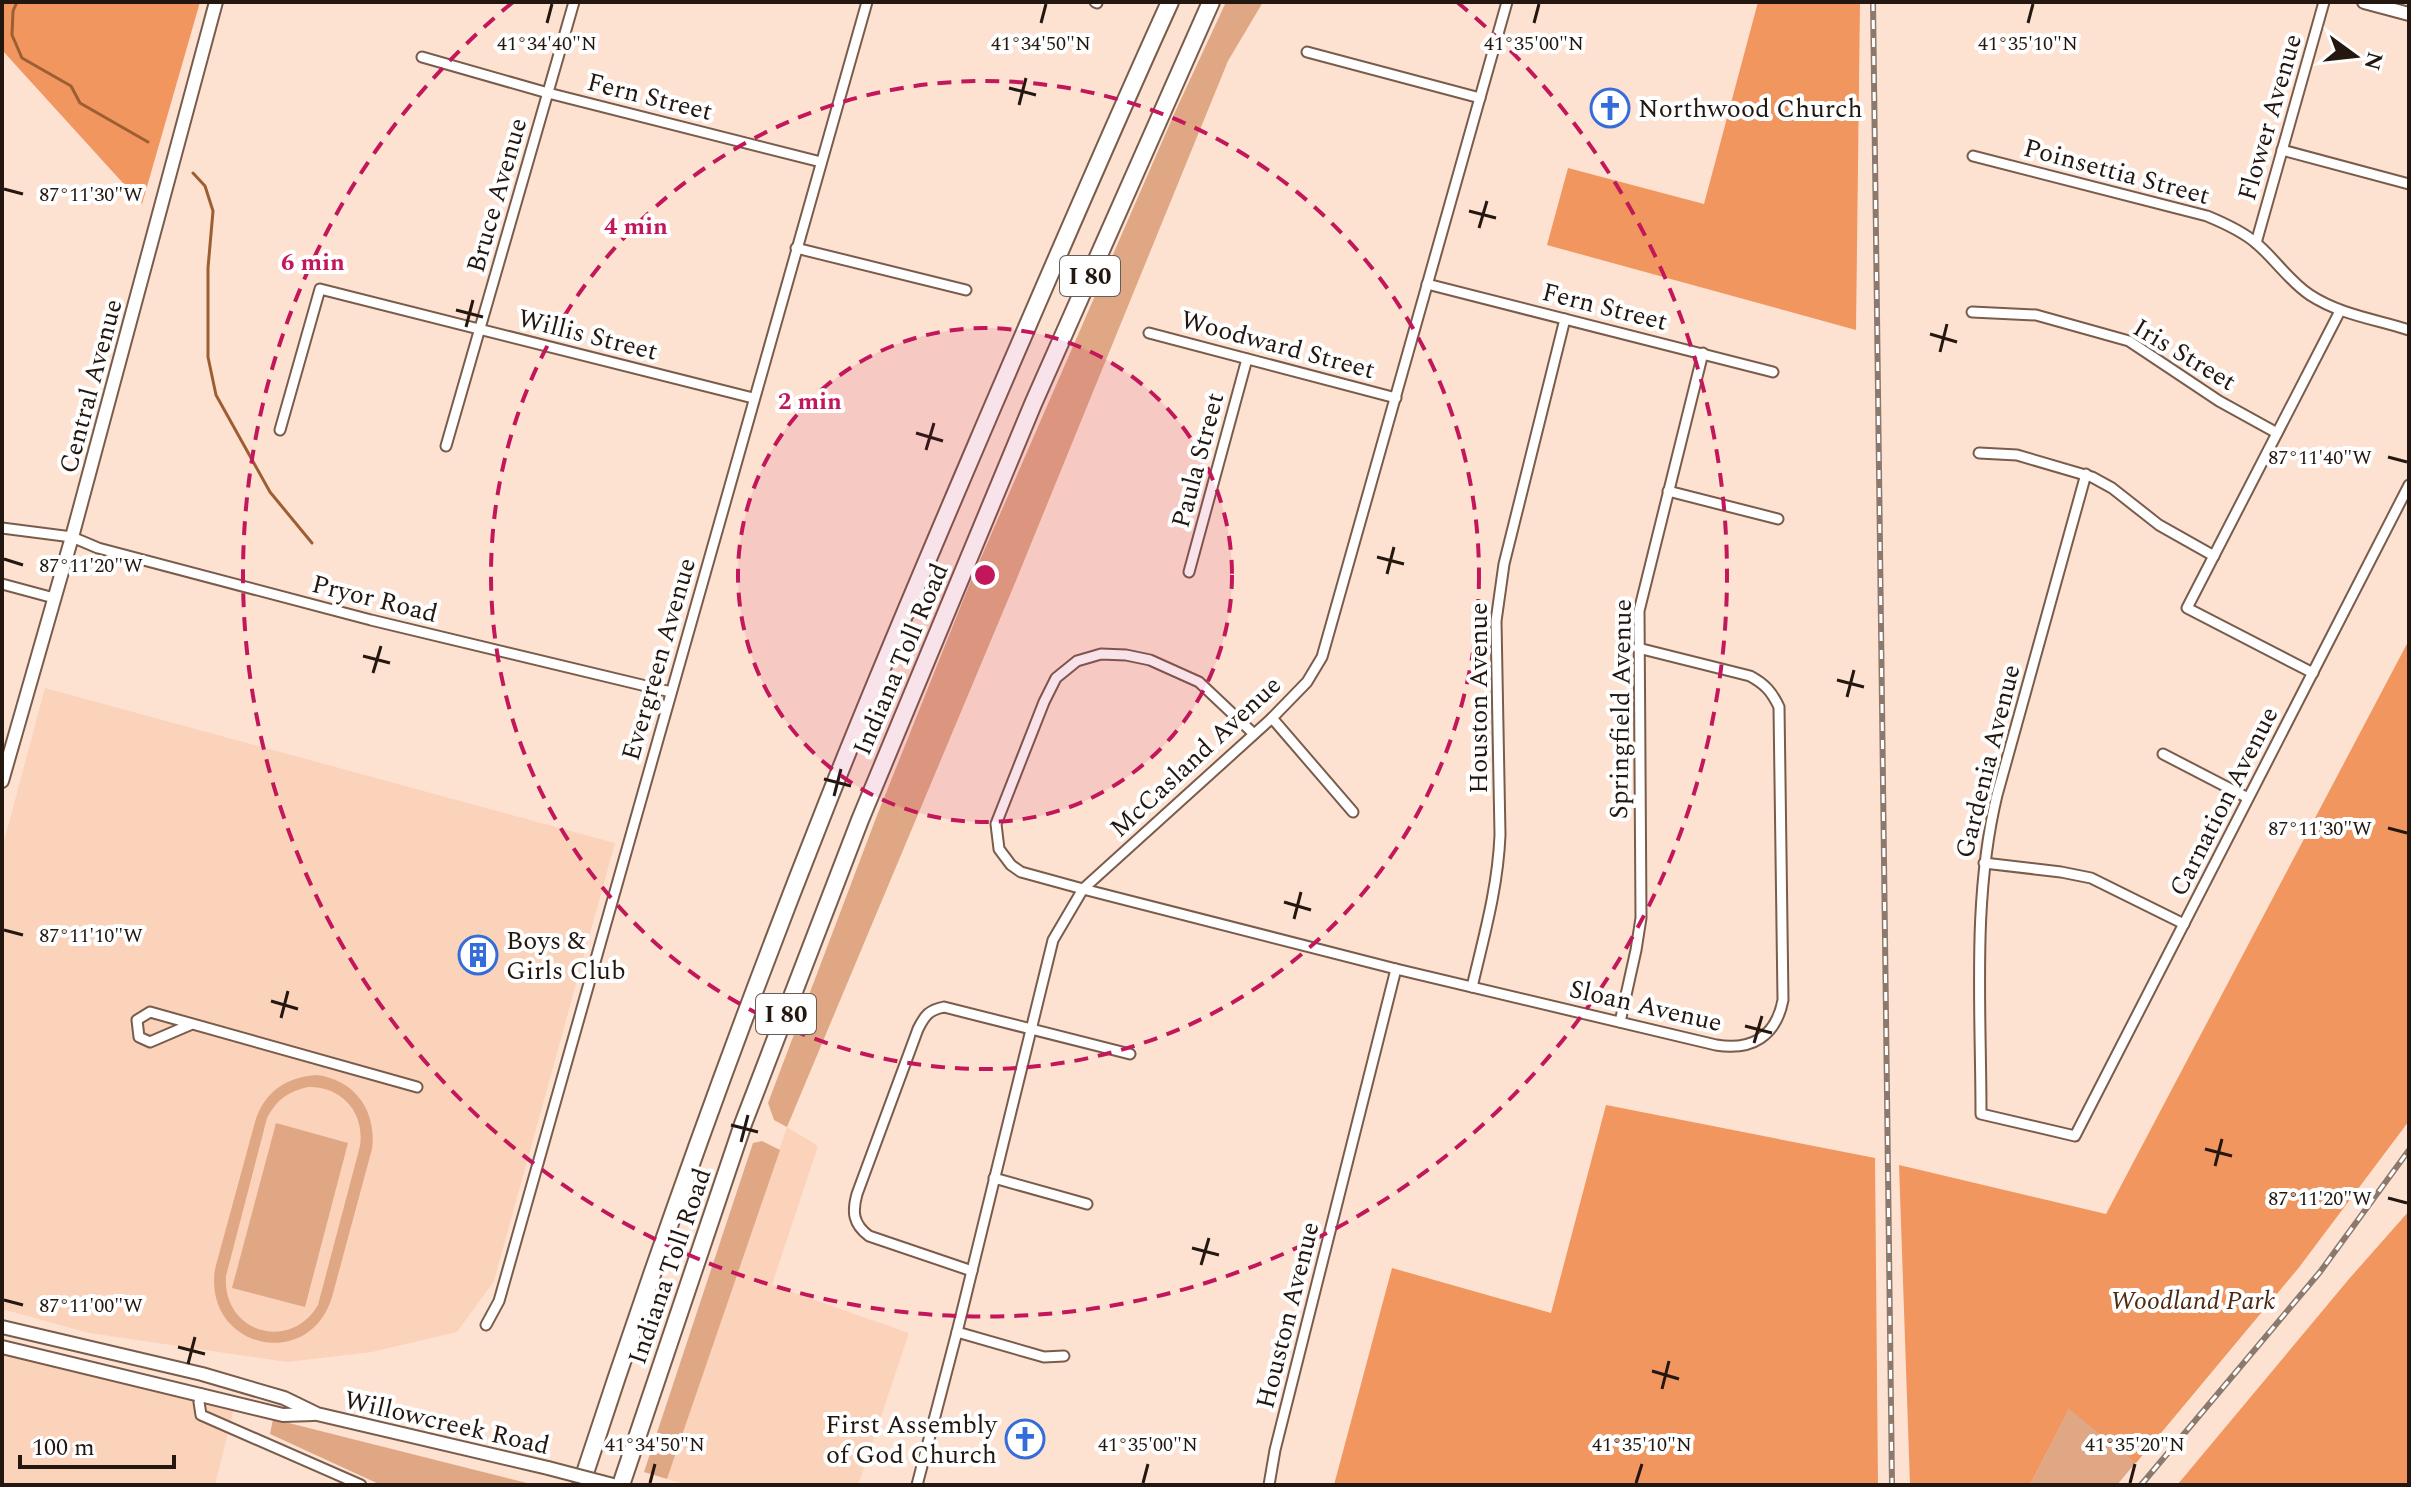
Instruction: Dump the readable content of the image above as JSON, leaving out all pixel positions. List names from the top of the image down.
{
  "streets": {
    "highway": ["I 80", "Indiana Toll Road"],
    "main road": ["Central Avenue", "Willowcreek Road"],
    "street": [
      "Fern Street",
      "Flower Avenue",
      "Poinsettia Street",
      "Bruce Avenue",
      "Willis Street",
      "Woodward Street",
      "Iris Street",
      "Paula Street",
      "Pryor Road",
      "Evergreen Avenue",
      "Houston Avenue",
      "Springfield Avenue",
      "McCasland Avenue",
      "Gardenia Avenue",
      "Carnation Avenue",
      "Sloan Avenue"
    ]
  },
  "crossings": [
    ["Fern Street", "Bruce Avenue"],
    ["Fern Street", "Evergreen Avenue"],
    ["Fern Street", "Houston Avenue"],
    ["Fern Street", "Springfield Avenue"],
    ["Fern Street", "McCasland Avenue"],
    ["Flower Avenue", "Poinsettia Street"],
    ["Bruce Avenue", "Willis Street"],
    ["Willis Street", "Evergreen Avenue"],
    ["Woodward Street", "Paula Street"],
    ["Woodward Street", "McCasland Avenue"],
    ["Central Avenue", "Pryor Road"],
    ["Pryor Road", "Evergreen Avenue"],
    ["Houston Avenue", "Sloan Avenue"],
    ["Springfield Avenue", "Sloan Avenue"],
    ["McCasland Avenue", "Sloan Avenue"],
    ["Gardenia Avenue", "Carnation Avenue"]
  ],
  "parks": ["Woodland Park"],
  "places": {
    "church": ["Northwood Church", "First Assembly of God Church"],
    "building": ["Boys & Girls Club"]
  },
  "scale_bar": "100 m",
  "north": "right",
  "coordinates": [
    "41°34'40\"N",
    "41°34'50\"N",
    "41°35'00\"N",
    "41°35'10\"N",
    "87°11'30\"W",
    "87°11'40\"W",
    "87°11'20\"W",
    "87°11'10\"W",
    "87°11'00\"W",
    "41°35'20\"N"
  ],
  "rings": ["4 min", "6 min", "2 min"]
}
